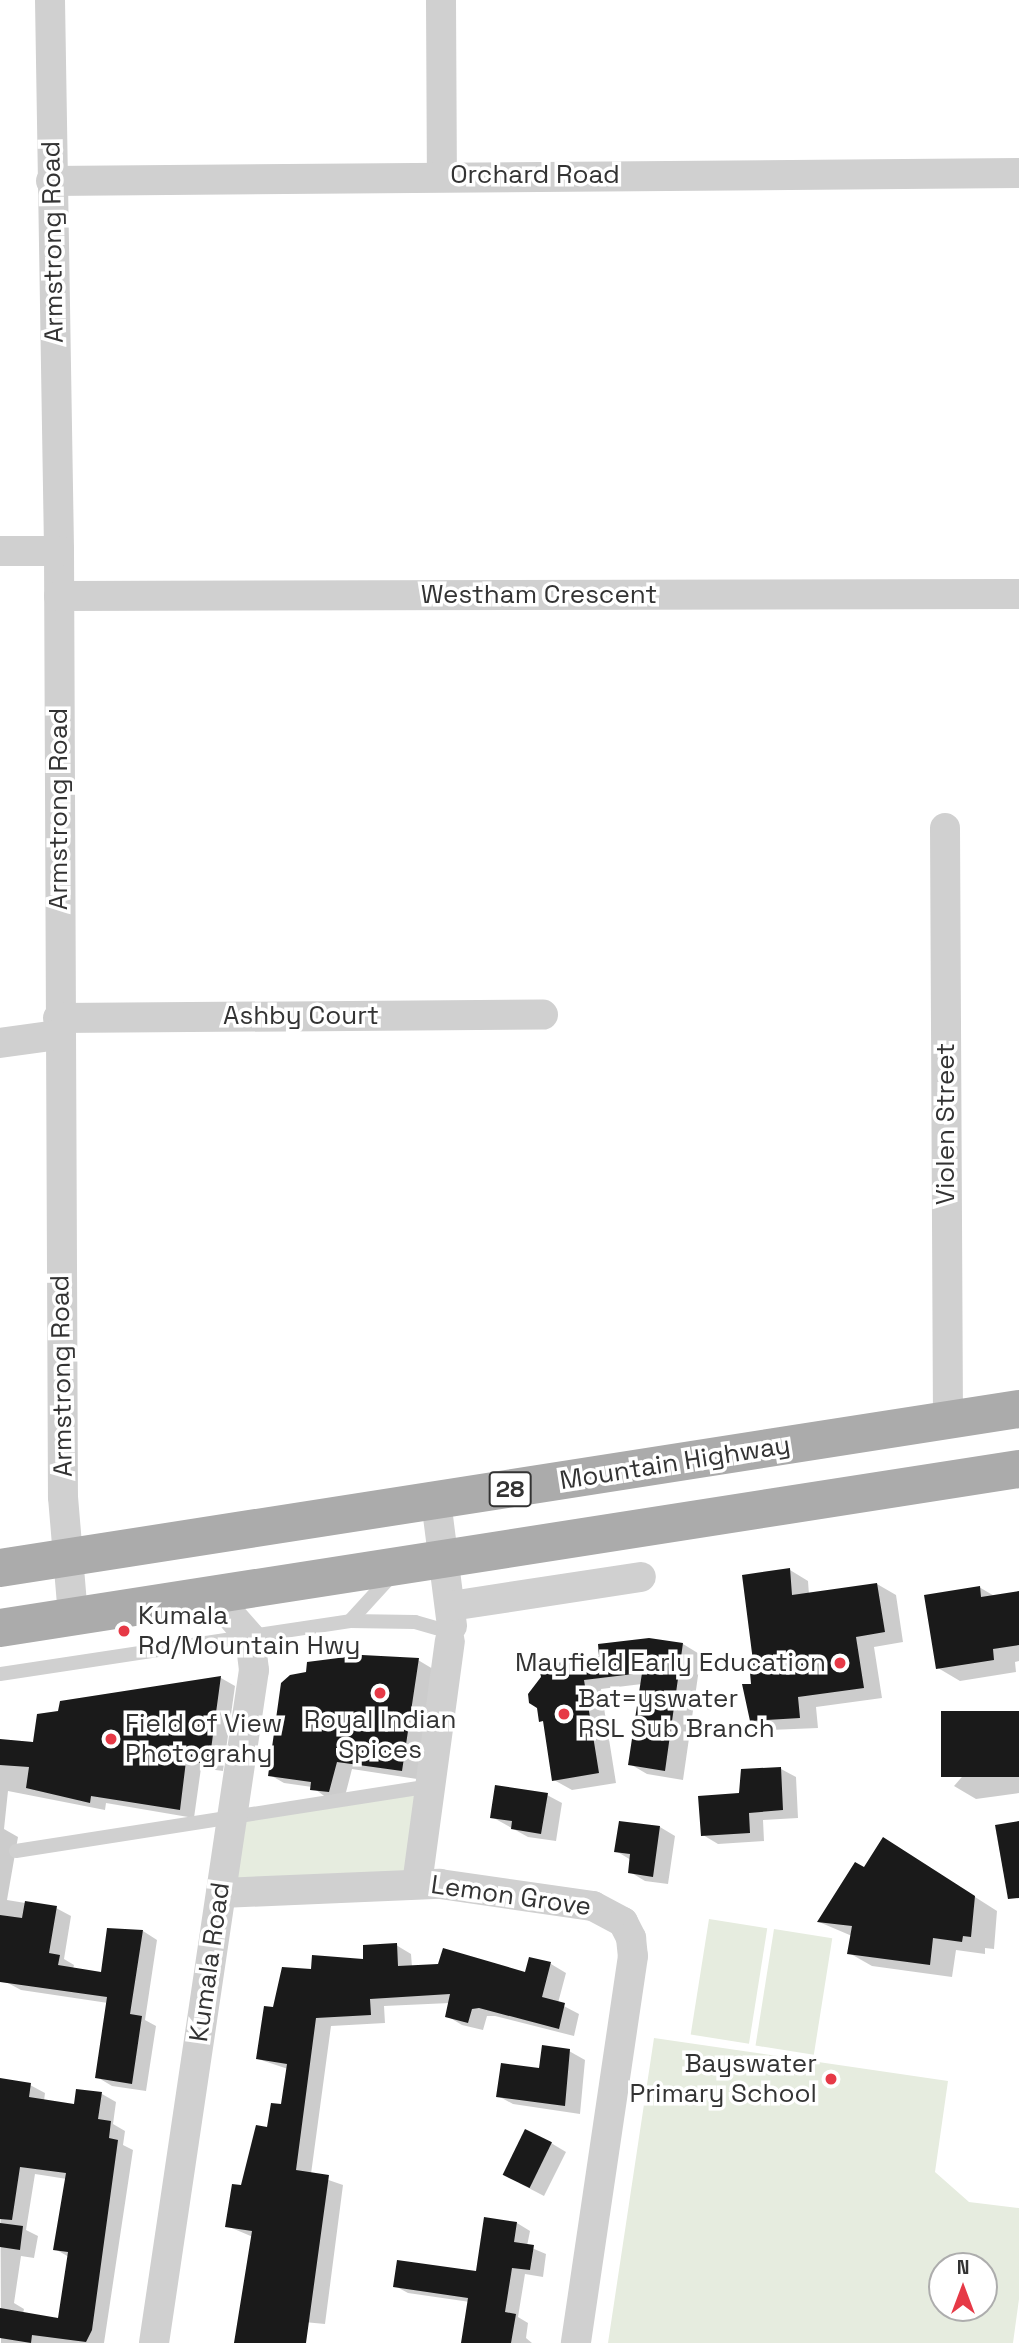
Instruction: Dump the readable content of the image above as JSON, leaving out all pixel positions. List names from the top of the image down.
{
  "streets": {
    "main road": ["Mountain Highway", "28"],
    "street": [
      "Orchard Road",
      "Armstrong Road",
      "Westham Crescent",
      "Ashby Court",
      "Violen Street",
      "Lemon Grove",
      "Kumala Road"
    ]
  },
  "crossings": [
    ["Orchard Road", "Armstrong Road"],
    ["Armstrong Road", "Westham Crescent"],
    ["Armstrong Road", "Ashby Court"],
    ["Armstrong Road", "Mountain Highway"],
    ["Armstrong Road", "28"],
    ["Violen Street", "Mountain Highway"],
    ["Mountain Highway", "Lemon Grove"],
    ["28", "Lemon Grove"],
    ["Lemon Grove", "Kumala Road"]
  ],
  "places": [
    "Kumala Rd/Mountain Hwy",
    "Mayfield Early Education",
    "Royal Indian Spices",
    "Bat=yswater RSL Sub Branch",
    "Field of View Photograhy",
    "Bayswater Primary School"
  ],
  "north": "top"
}
